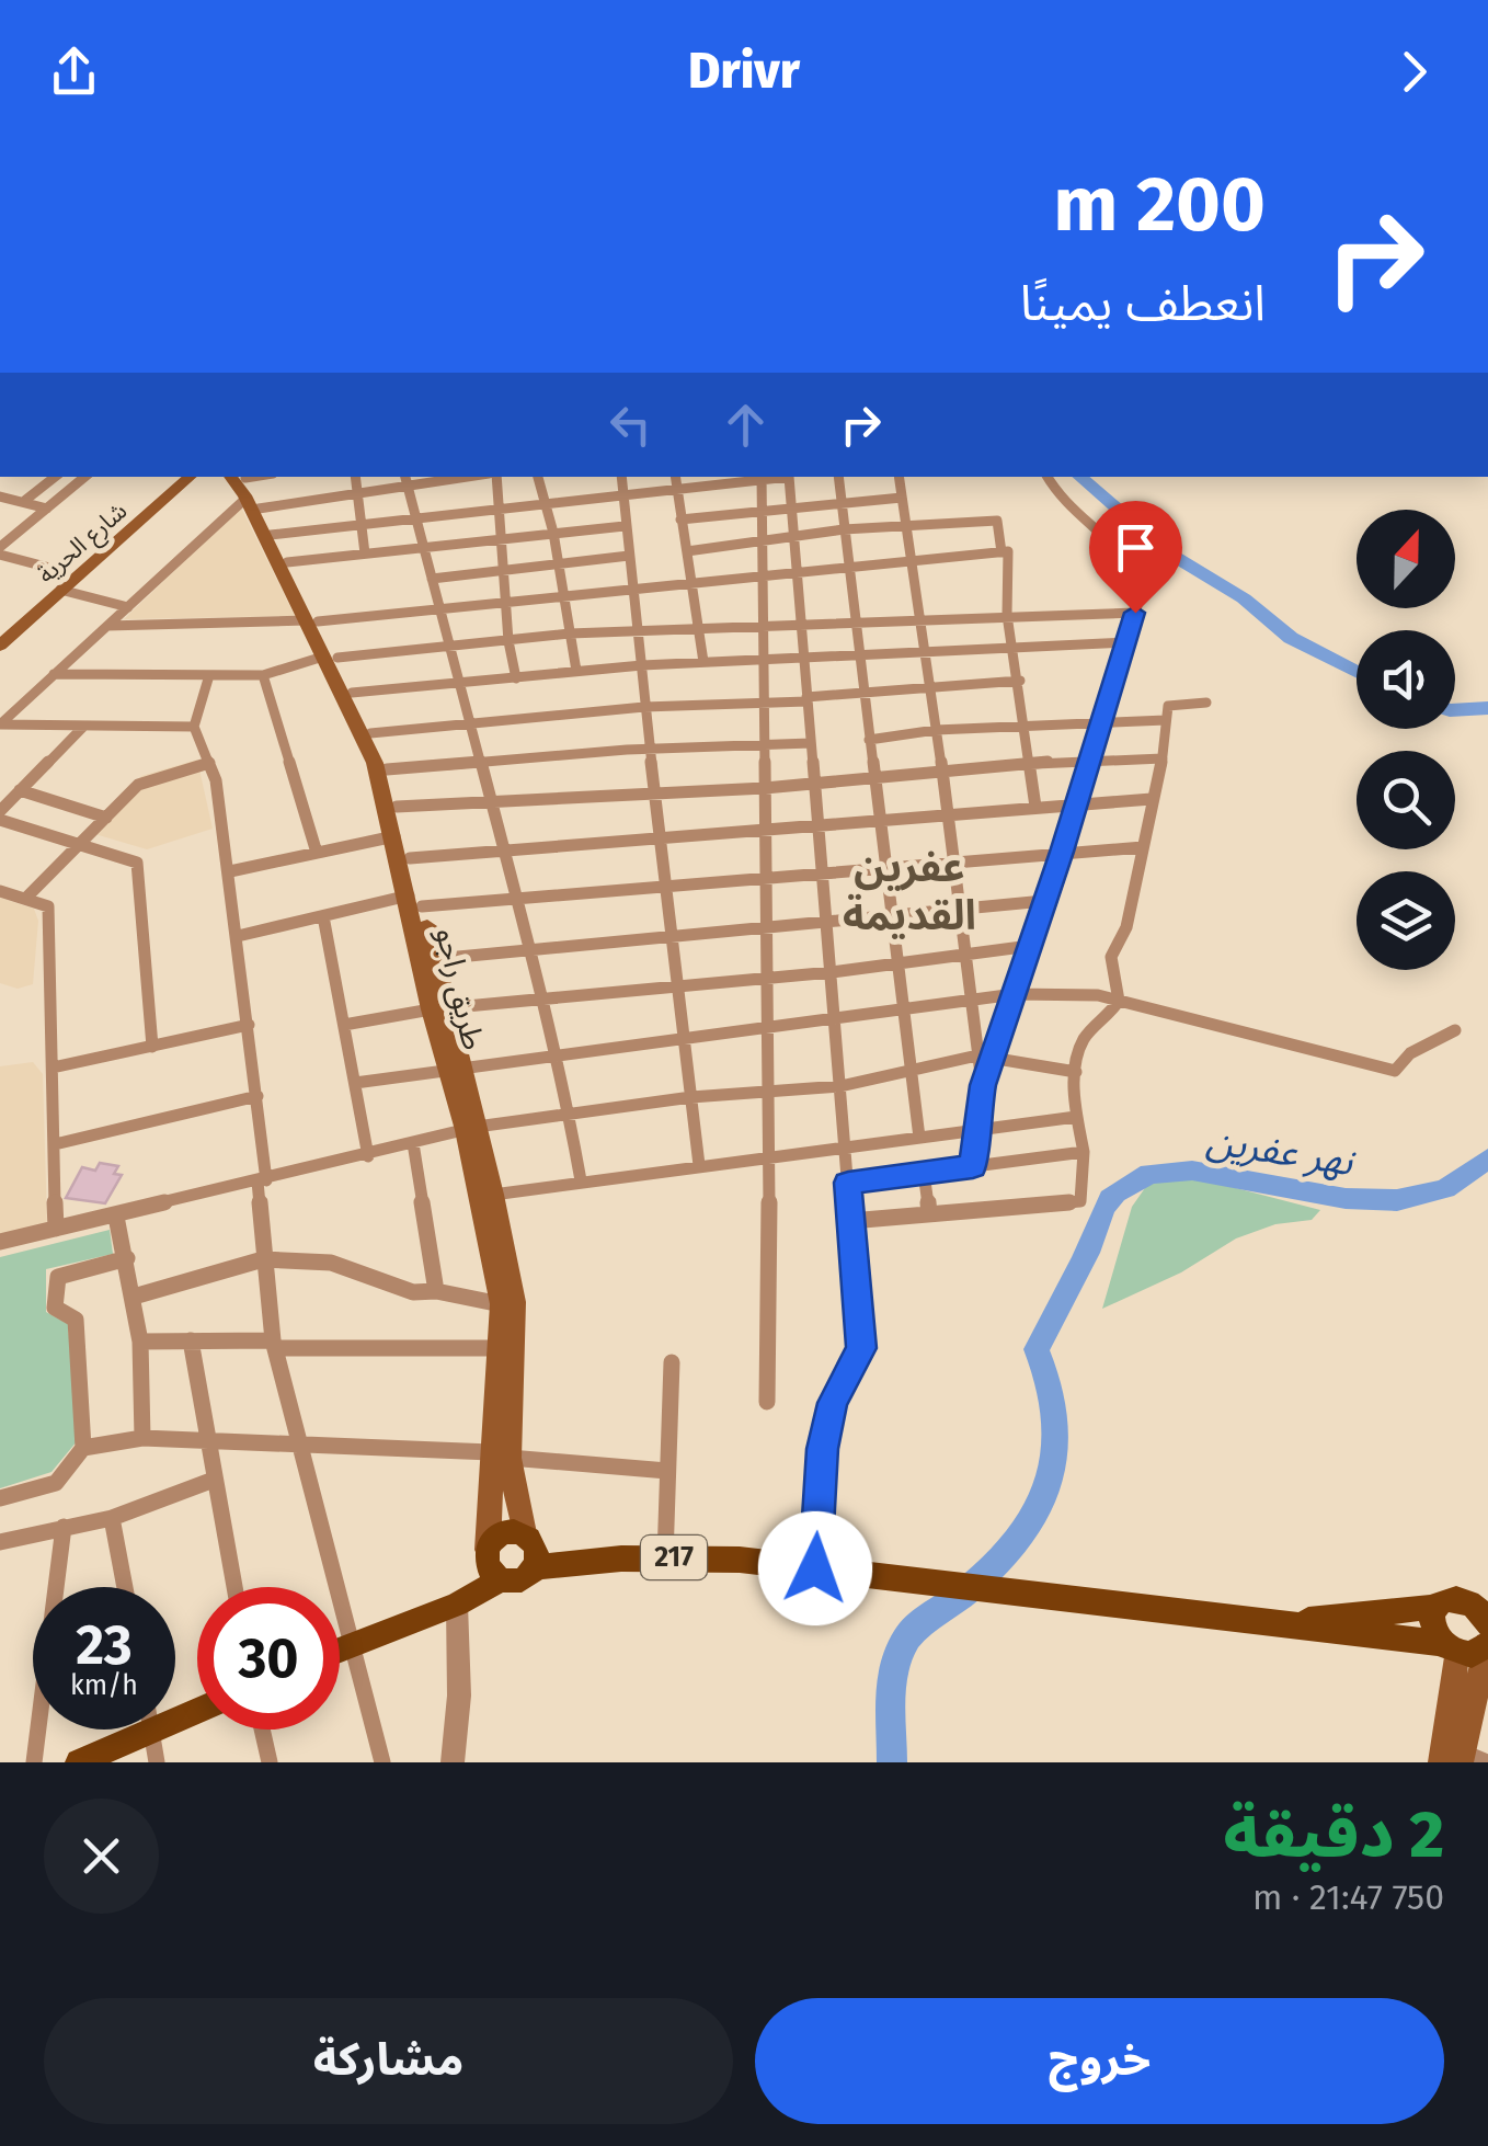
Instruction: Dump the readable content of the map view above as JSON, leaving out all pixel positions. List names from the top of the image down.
{
  "streets": {
    "main road": ["شارع الحرية", "طريق راجو", "217"]
  },
  "crossings": [
    ["طريق راجو", "217"]
  ],
  "districts": ["عفرين القديمة"],
  "water": ["نهر عفرين"],
  "north": "top",
  "page": {
    "header": "Drivr",
    "turn": ["200 m", "انعطف يمينًا"],
    "speed": "23 km/h",
    "limit": "30",
    "heading": ["2 دقيقة", "750 m · 21:47"],
    "buttons": ["خروج", "مشاركة"]
  }
}
